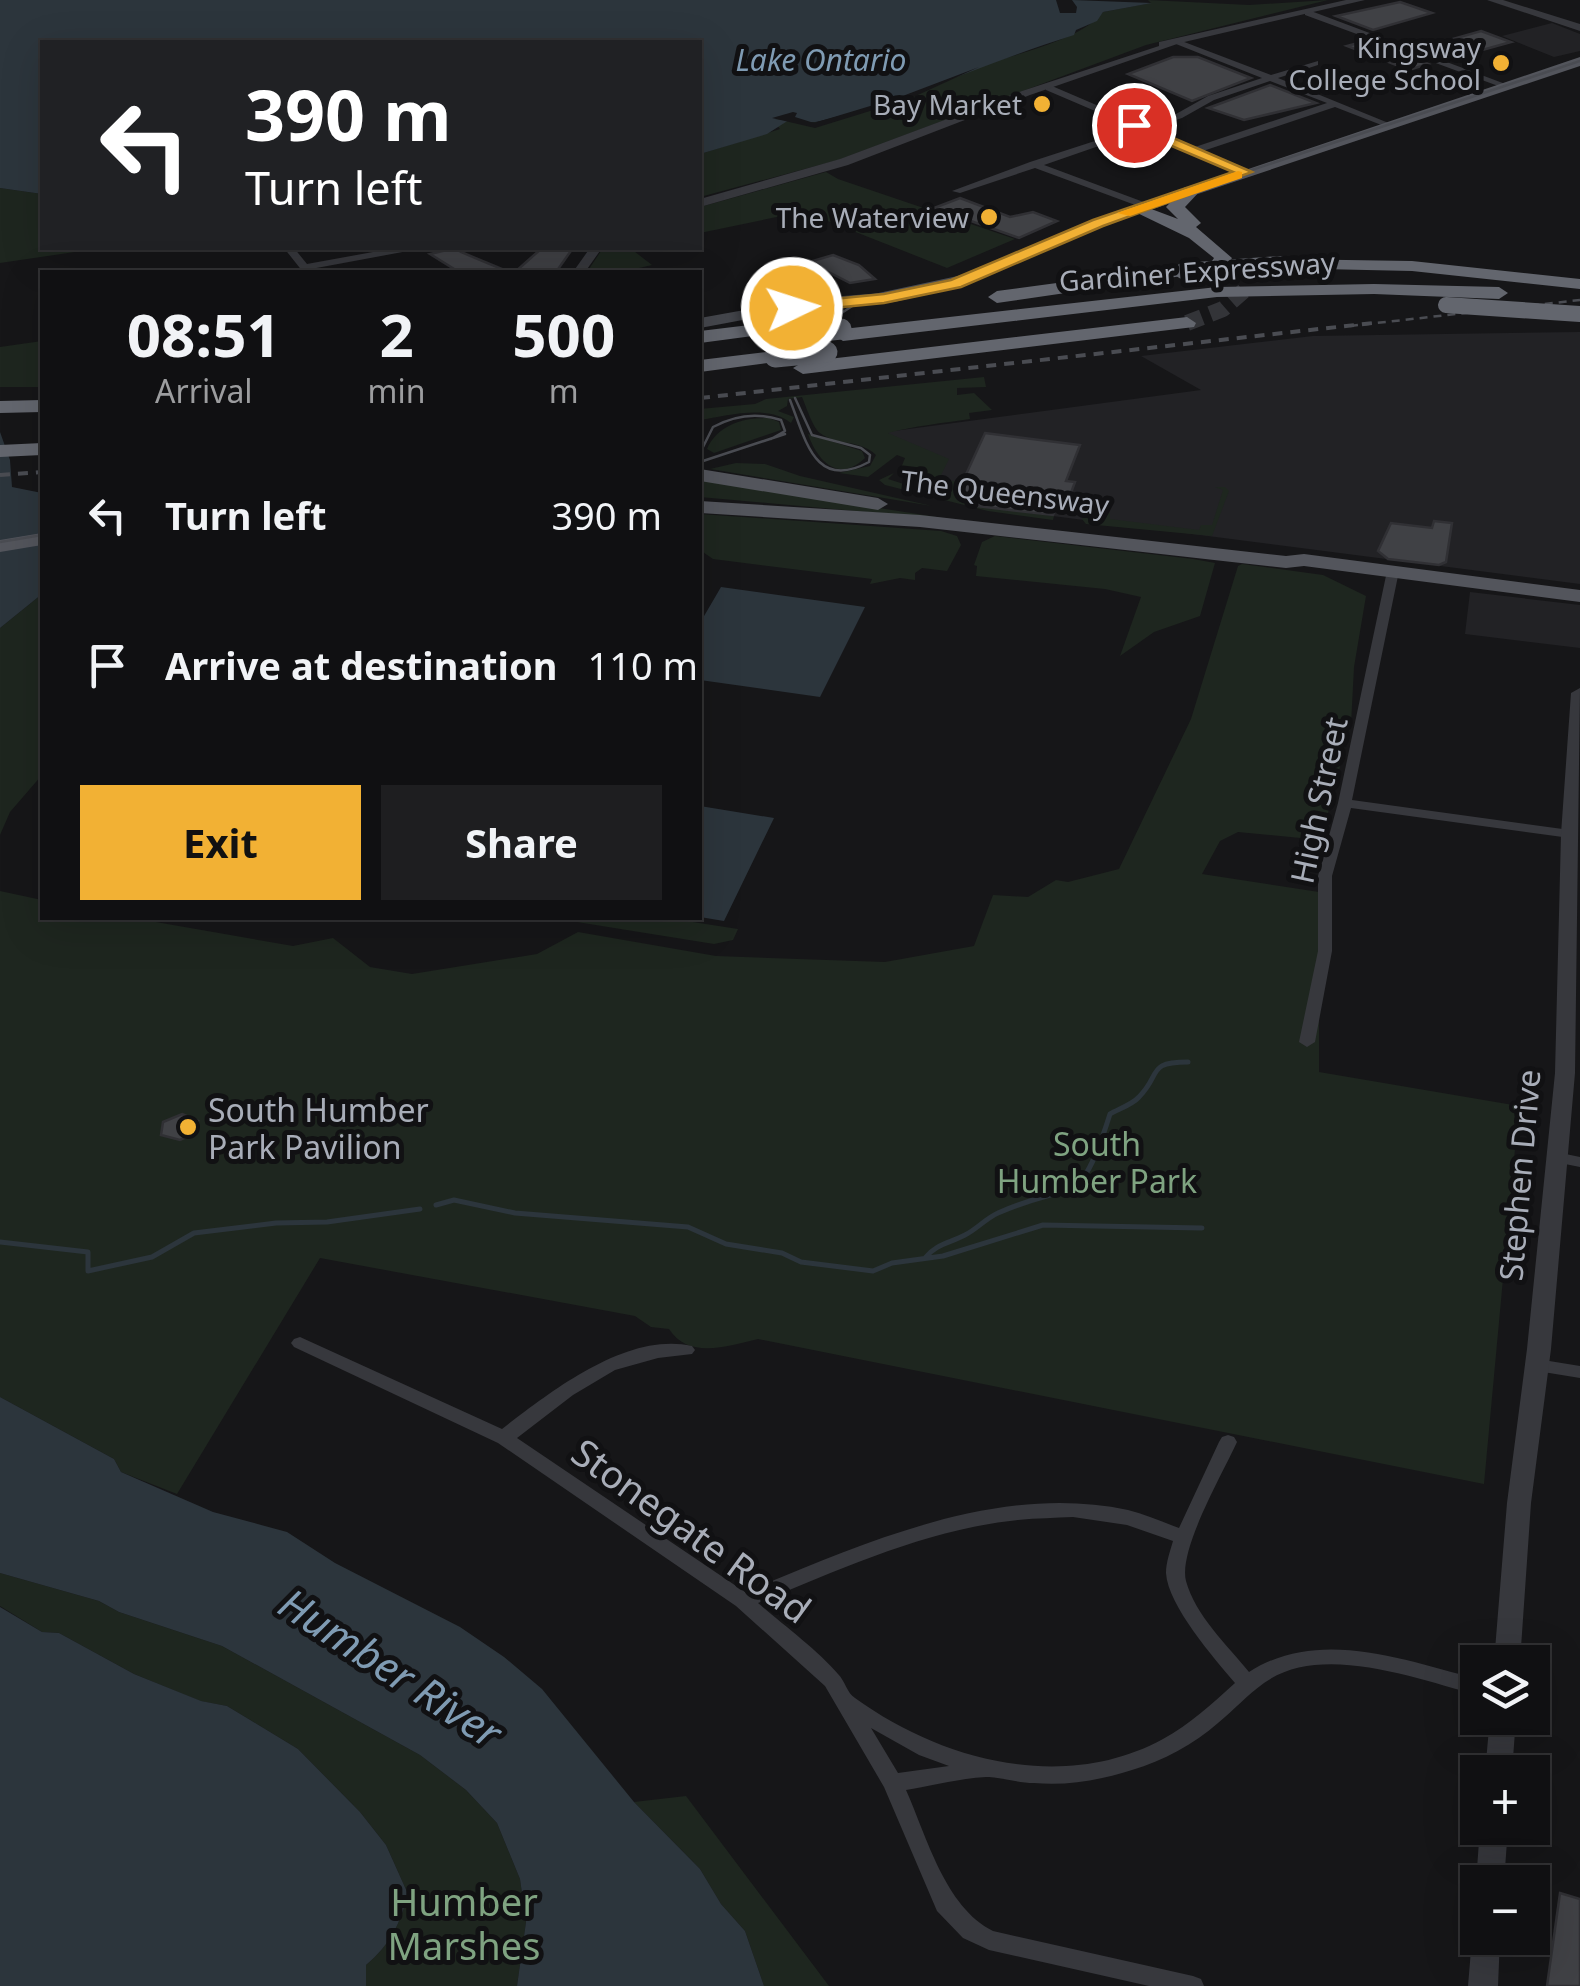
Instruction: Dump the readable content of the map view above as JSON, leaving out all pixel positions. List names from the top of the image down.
{
  "streets": {
    "highway": ["Gardiner Expressway"],
    "main road": ["The Queensway"],
    "street": ["High Street", "Stephen Drive", "Stonegate Road"]
  },
  "crossings": [
    ["The Queensway", "High Street"]
  ],
  "water": ["Lake Ontario", "Humber River"],
  "parks": ["South Humber Park", "Humber Marshes"],
  "places": [
    "Kingsway College School",
    "Bay Market",
    "The Waterview",
    "South Humber Park Pavilion"
  ],
  "page": {
    "turn": ["390 m", "Turn left"],
    "eta": [
      "08:51",
      "Arrival",
      "2",
      "min",
      "500",
      "m"
    ],
    "list": [
      {
        "name": "Turn left",
        "value": "390 m"
      },
      {
        "name": "Arrive at destination",
        "value": "110 m"
      }
    ],
    "buttons": ["Exit", "Share"],
    "map_buttons": ["+", "−"]
  }
}
